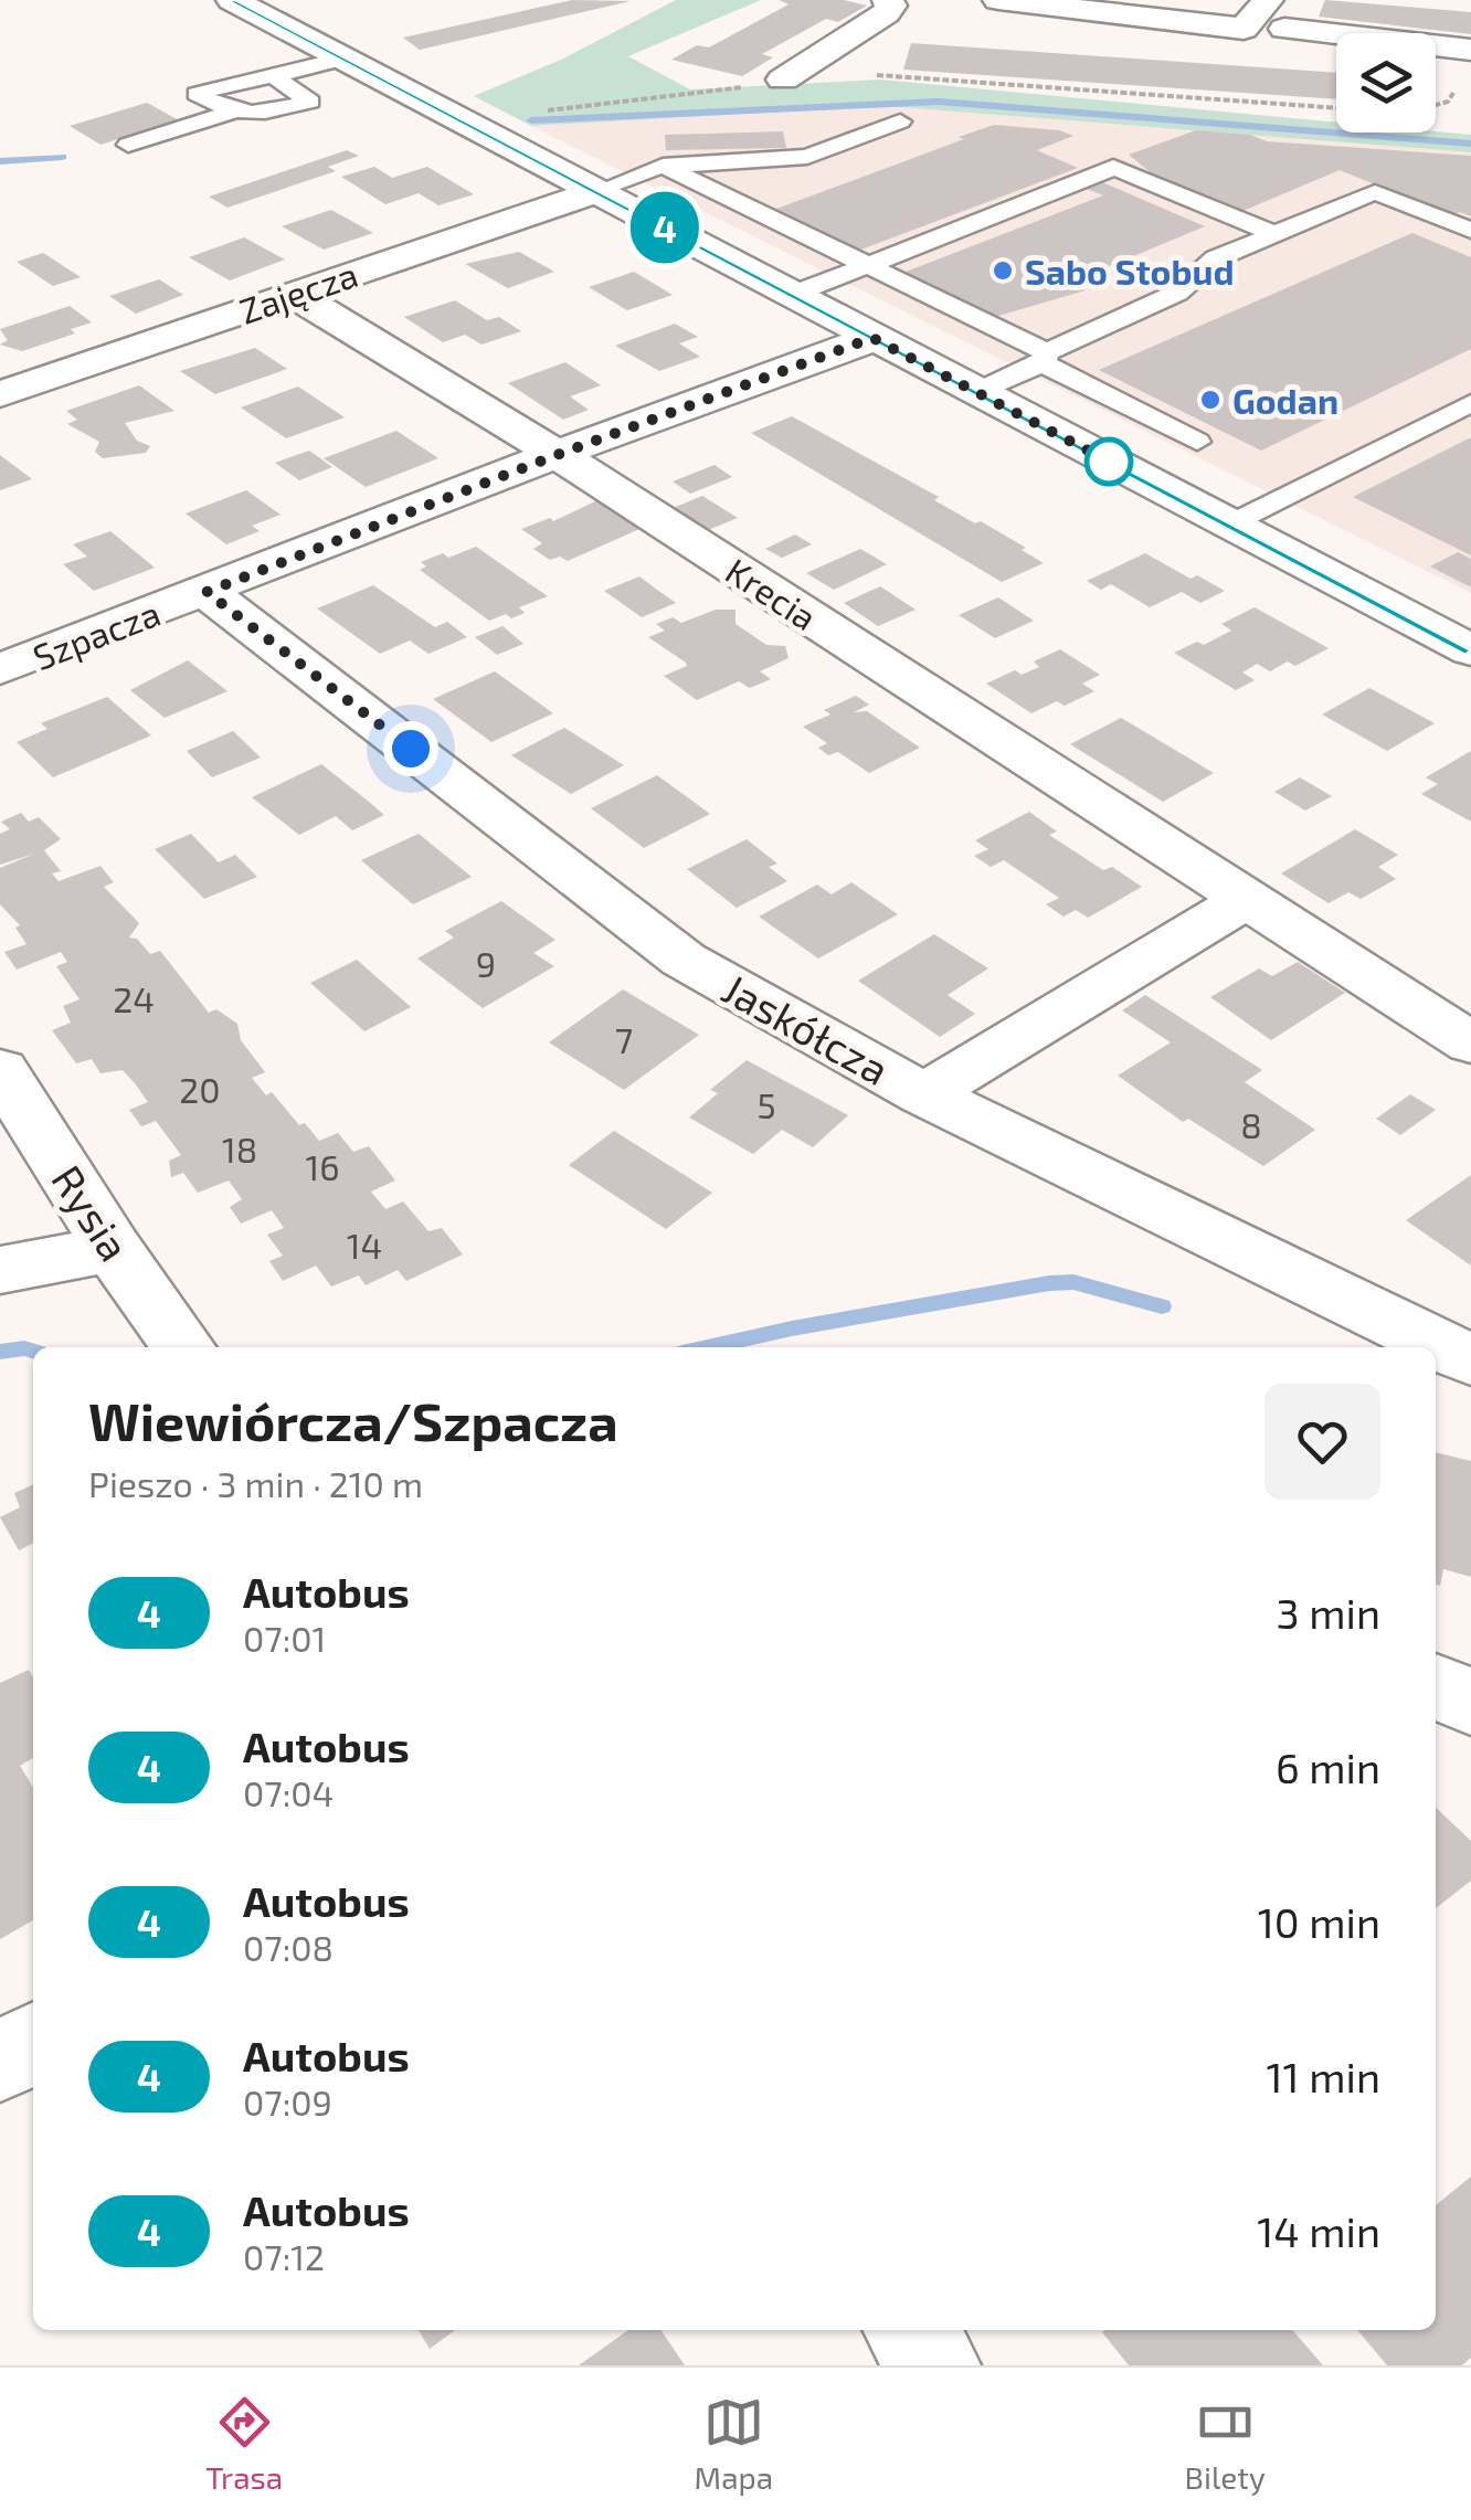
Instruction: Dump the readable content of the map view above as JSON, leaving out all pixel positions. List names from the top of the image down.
{
  "streets": {
    "street": [
      "Zajęcza",
      "Krecia",
      "Szpacza",
      "Jaskółcza",
      "Rysia"
    ]
  },
  "crossings": [
    ["Zajęcza", "Krecia"],
    ["Krecia", "Szpacza"],
    ["Szpacza", "Jaskółcza"]
  ],
  "places": ["Sabo Stobud", "Godan"],
  "lines": ["bus line 4"],
  "house_numbers": [
    "9",
    "24",
    "7",
    "20",
    "5",
    "8",
    "18",
    "16",
    "14"
  ],
  "page": {
    "on_map": "4",
    "heading": ["Wiewiórcza/Szpacza", "Pieszo · 3 min · 210 m"],
    "list": [
      {
        "mark": "4",
        "name": "Autobus",
        "note": "07:01",
        "value": "3 min"
      },
      {
        "mark": "4",
        "name": "Autobus",
        "note": "07:04",
        "value": "6 min"
      },
      {
        "mark": "4",
        "name": "Autobus",
        "note": "07:08",
        "value": "10 min"
      },
      {
        "mark": "4",
        "name": "Autobus",
        "note": "07:09",
        "value": "11 min"
      },
      {
        "mark": "4",
        "name": "Autobus",
        "note": "07:12",
        "value": "14 min"
      }
    ],
    "tabs": ["Trasa", "Mapa", "Bilety"]
  }
}
